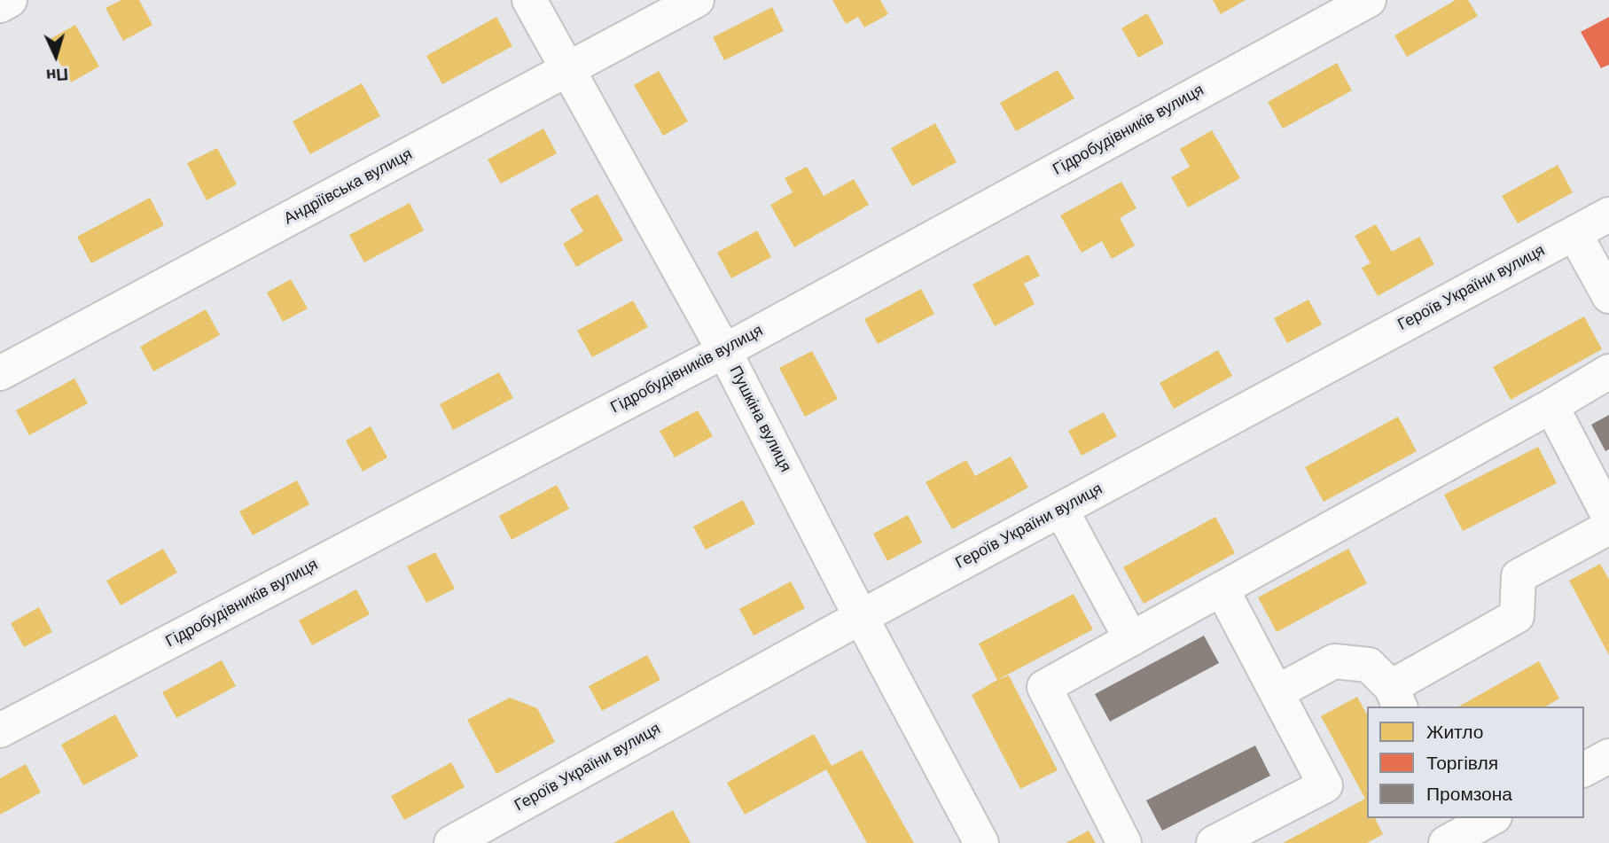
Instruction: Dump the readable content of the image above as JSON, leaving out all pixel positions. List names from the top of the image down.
{
  "streets": {
    "street": [
      "Гідробудівників вулиця",
      "Андріївська вулиця",
      "Героїв України вулиця",
      "Пушкіна вулиця"
    ]
  },
  "crossings": [
    ["Гідробудівників вулиця", "Пушкіна вулиця"],
    ["Андріївська вулиця", "Пушкіна вулиця"],
    ["Героїв України вулиця", "Пушкіна вулиця"]
  ],
  "legend": ["Житло", "Торгівля", "Промзона"],
  "north": "bottom"
}
